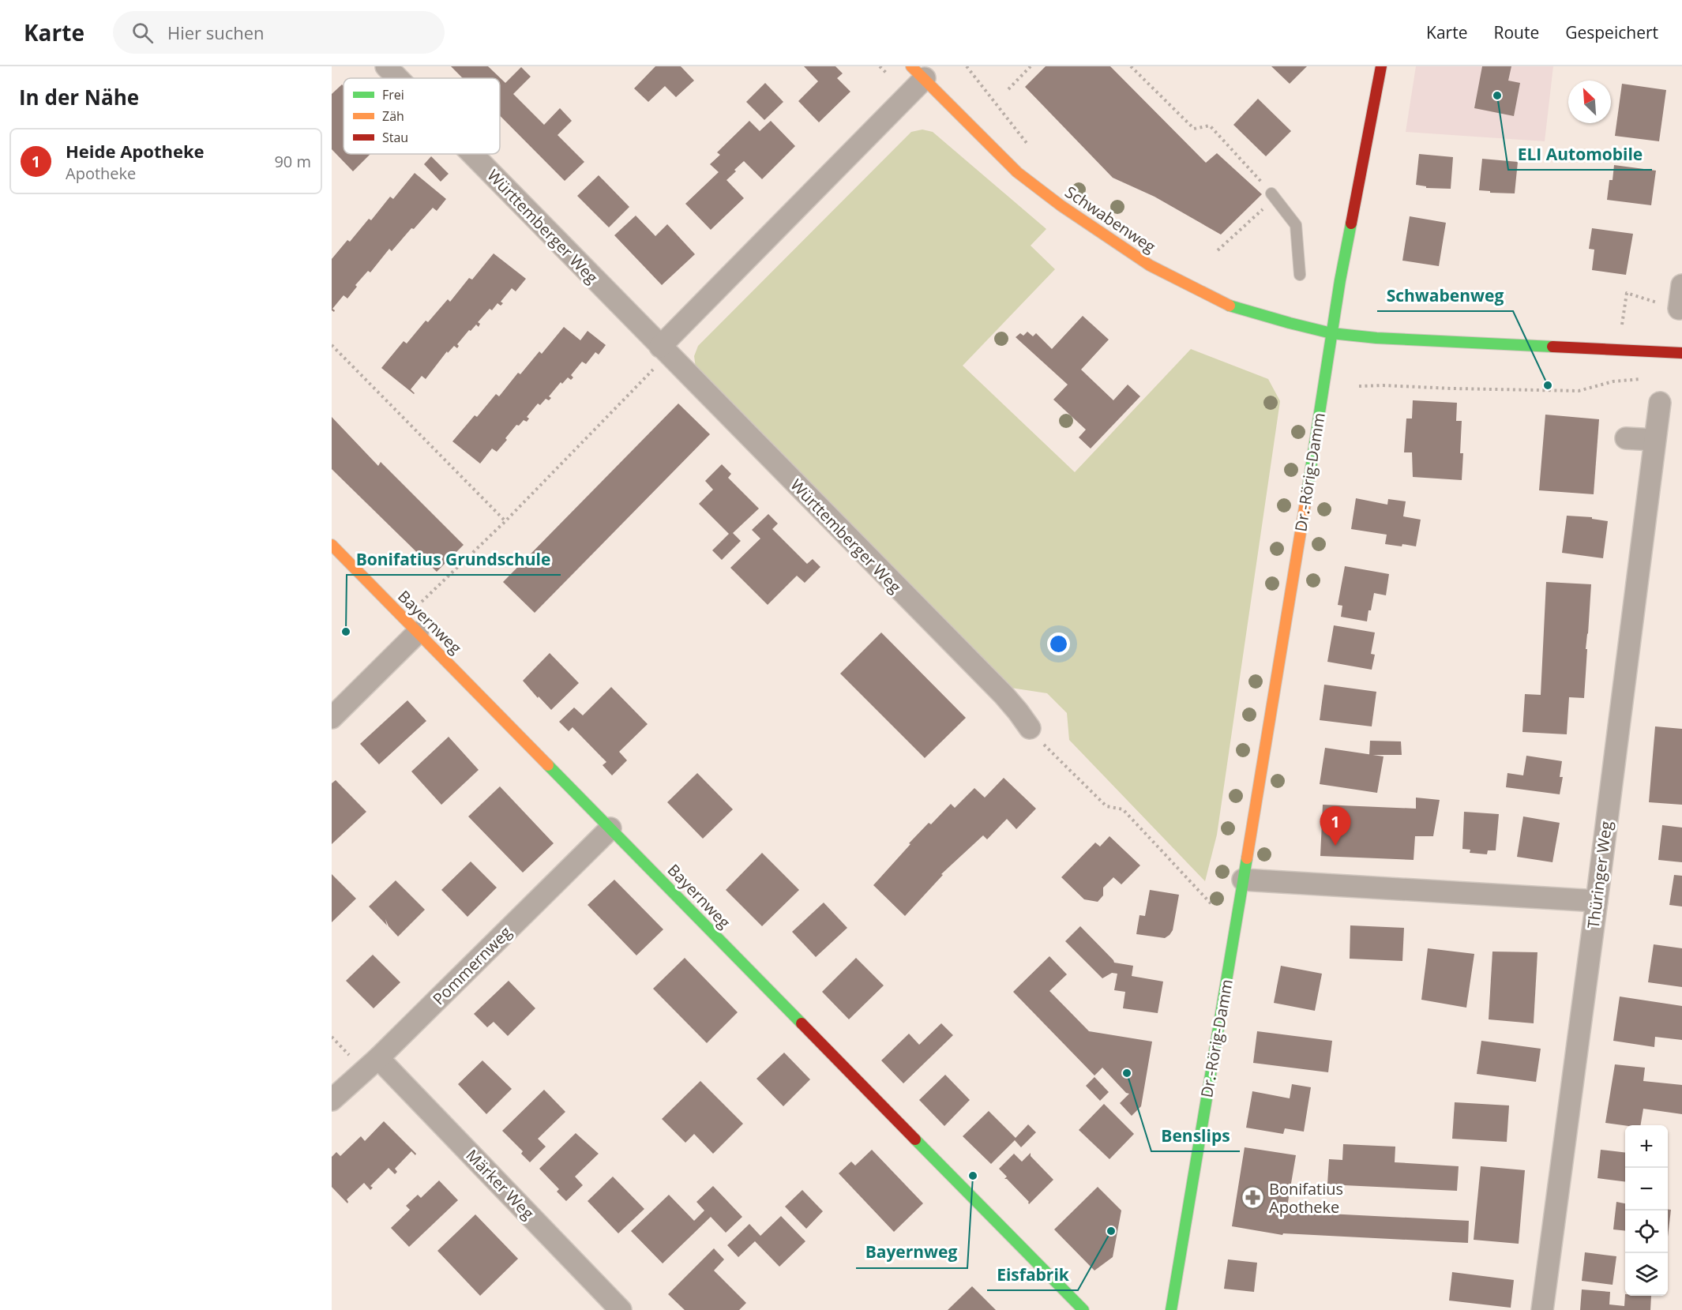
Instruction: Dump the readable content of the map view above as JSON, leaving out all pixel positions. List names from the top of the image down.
{
  "streets": {
    "street": [
      "Schwabenweg",
      "Württemberger Weg",
      "Dr.-Rörig-Damm",
      "Bayernweg",
      "Thüringer Weg",
      "Pommernweg",
      "Märker Weg"
    ]
  },
  "crossings": [
    ["Schwabenweg", "Dr.-Rörig-Damm"],
    ["Bayernweg", "Pommernweg"],
    ["Pommernweg", "Märker Weg"]
  ],
  "places": {
    "other": [
      "ELI Automobile",
      "Schwabenweg",
      "Bonifatius Grundschule",
      "Benslips",
      "Bayernweg",
      "Eisfabrik"
    ],
    "pharmacy": ["Bonifatius Apotheke"]
  },
  "legend": ["Frei", "Zäh", "Stau"],
  "north": "top left",
  "page": {
    "header": "Karte",
    "search": "Hier suchen",
    "nav": ["Karte", "Route", "Gespeichert"],
    "heading": "In der Nähe",
    "list": [
      {
        "mark": "1",
        "name": "Heide Apotheke",
        "note": "Apotheke",
        "value": "90 m"
      }
    ],
    "pins": "1",
    "map_buttons": ["+", "−"]
  }
}
